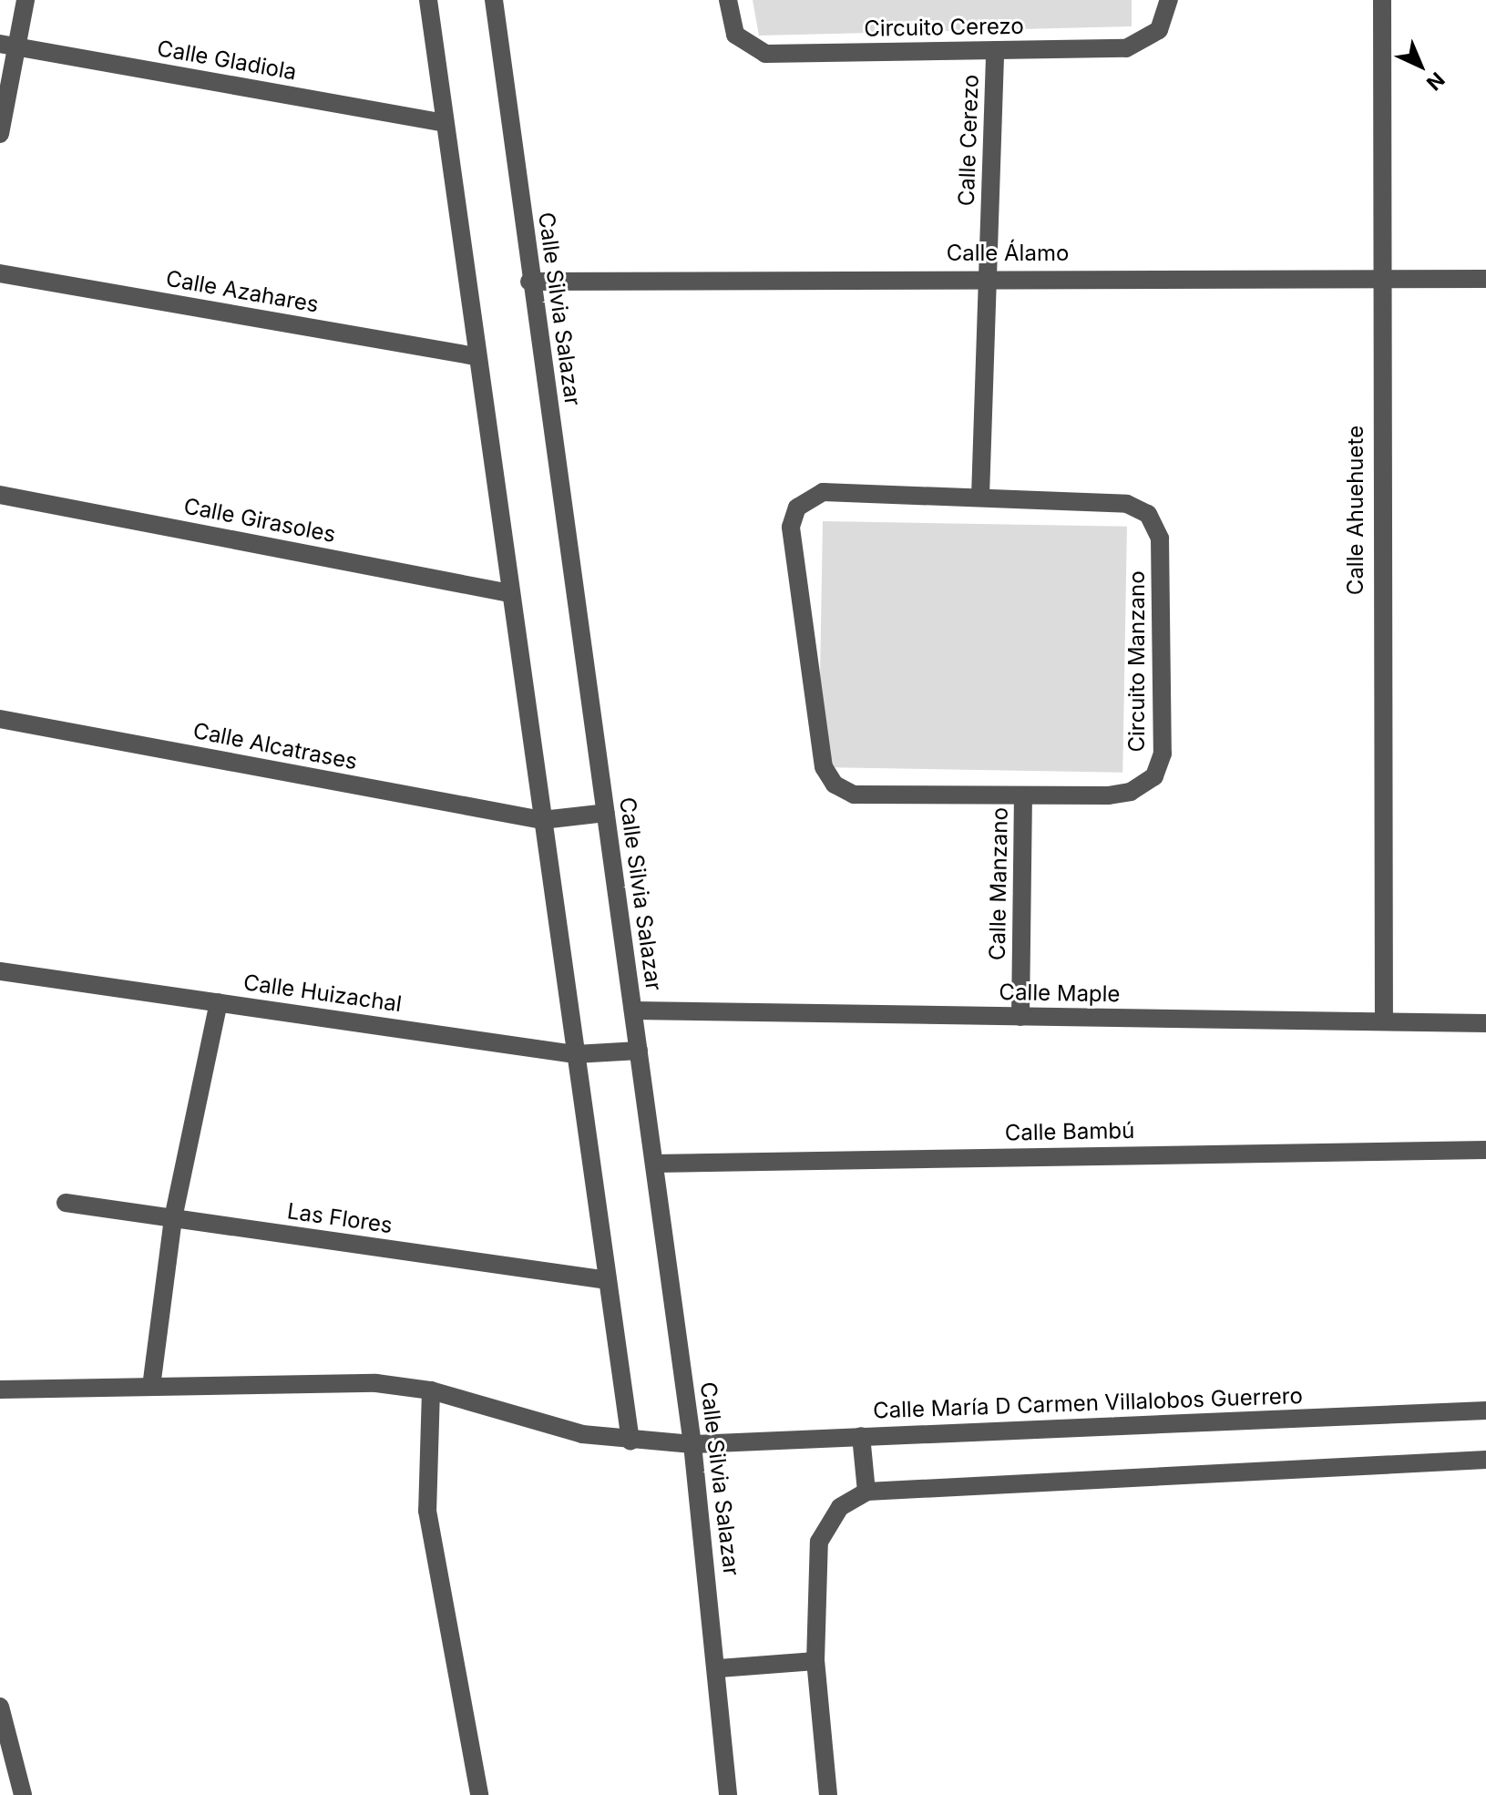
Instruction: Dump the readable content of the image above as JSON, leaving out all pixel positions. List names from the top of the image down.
{
  "streets": {
    "street": [
      "Circuito Cerezo",
      "Calle Gladiola",
      "Calle Cerezo",
      "Calle Álamo",
      "Calle Azahares",
      "Calle Silvia Salazar",
      "Calle Ahuehuete",
      "Calle Girasoles",
      "Circuito Manzano",
      "Calle Alcatrases",
      "Calle Manzano",
      "Calle Huizachal",
      "Calle Maple",
      "Calle Bambú",
      "Las Flores",
      "Calle María D Carmen Villalobos Guerrero"
    ]
  },
  "crossings": [
    ["Circuito Cerezo", "Calle Cerezo"],
    ["Calle Cerezo", "Calle Álamo"],
    ["Calle Álamo", "Calle Silvia Salazar"],
    ["Calle Álamo", "Calle Ahuehuete"],
    ["Calle Silvia Salazar", "Calle Alcatrases"],
    ["Calle Silvia Salazar", "Calle Huizachal"],
    ["Calle Silvia Salazar", "Calle Maple"],
    ["Calle Silvia Salazar", "Calle Bambú"],
    ["Calle Silvia Salazar", "Calle María D Carmen Villalobos Guerrero"],
    ["Calle Ahuehuete", "Calle Maple"],
    ["Circuito Manzano", "Calle Manzano"],
    ["Calle Manzano", "Calle Maple"]
  ],
  "north": "bottom right"
}
